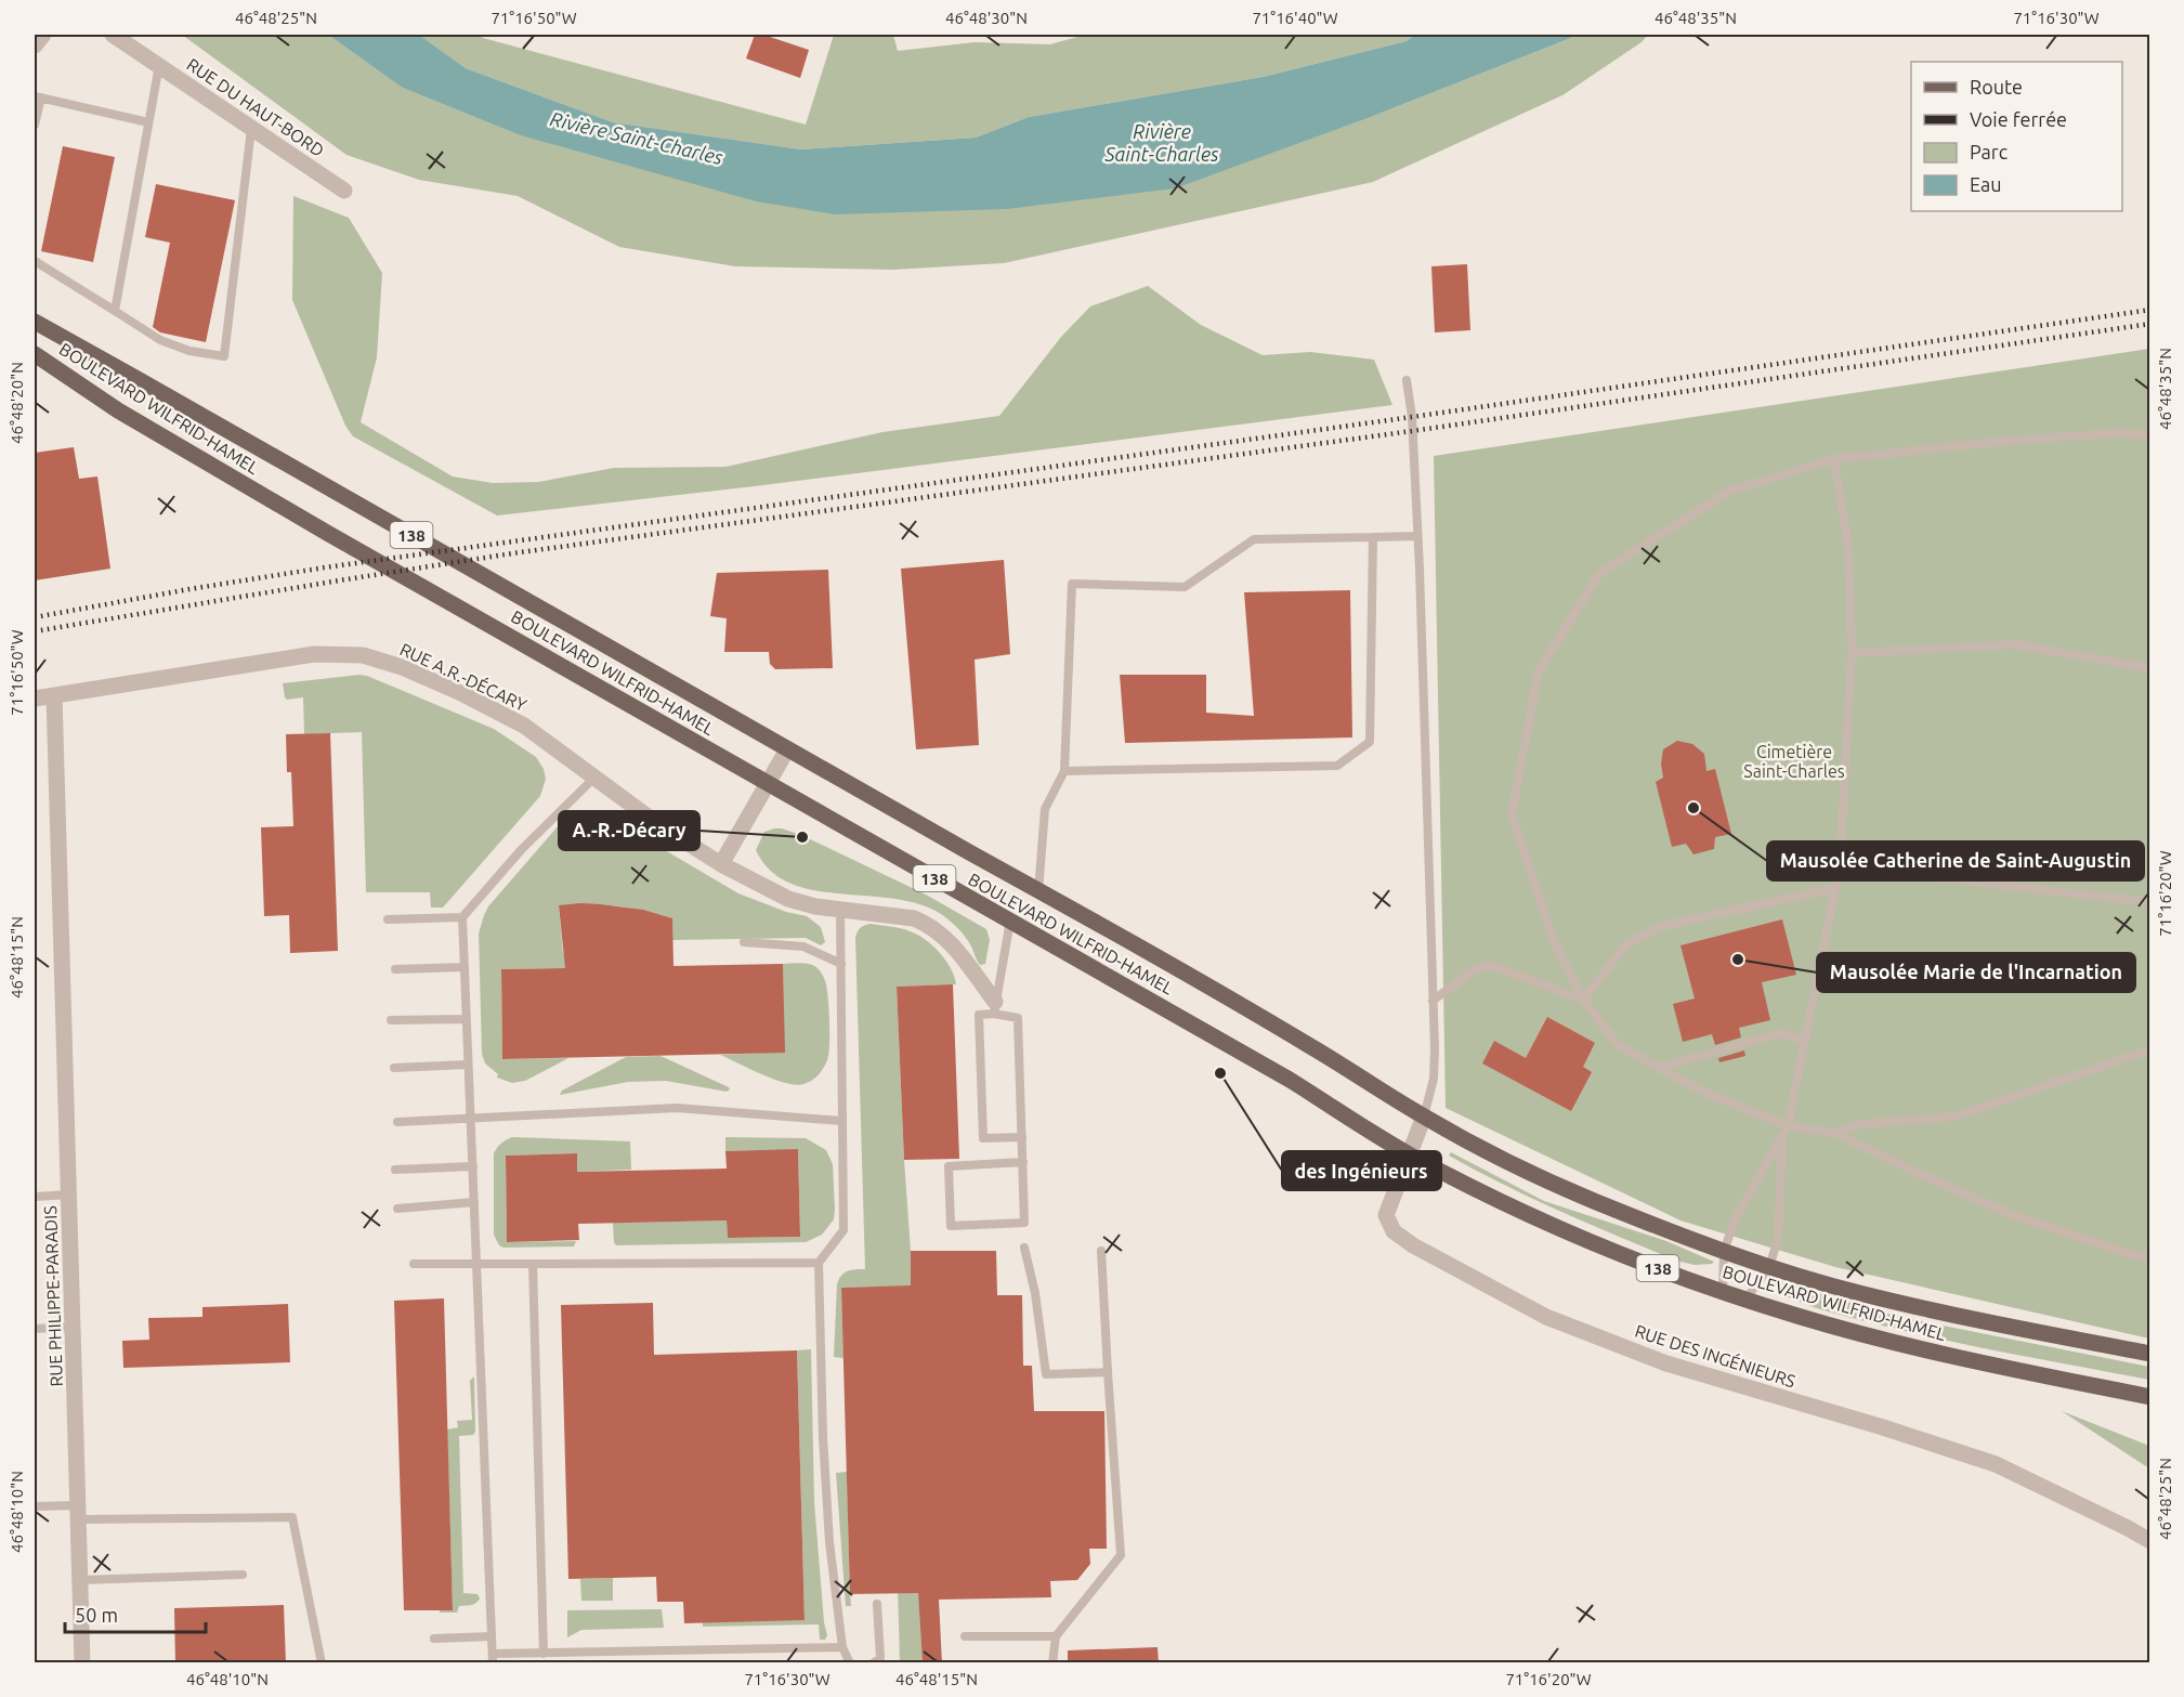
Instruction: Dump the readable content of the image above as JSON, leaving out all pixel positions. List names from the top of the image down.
{
  "streets": {
    "main road": ["BOULEVARD WILFRID-HAMEL", "138"],
    "street": [
      "RUE DU HAUT-BORD",
      "RUE A.R.-DÉCARY",
      "RUE PHILIPPE-PARADIS",
      "RUE DES INGÉNIEURS"
    ]
  },
  "crossings": [
    ["BOULEVARD WILFRID-HAMEL", "RUE DES INGÉNIEURS"],
    ["RUE A.R.-DÉCARY", "RUE PHILIPPE-PARADIS"]
  ],
  "water": ["Rivière Saint-Charles"],
  "parks": ["Cimetière Saint-Charles"],
  "places": [
    "Mausolée Catherine de Saint-Augustin",
    "A.-R.-Décary",
    "Mausolée Marie de l'Incarnation",
    "des Ingénieurs"
  ],
  "legend": [
    "Route",
    "Voie ferrée",
    "Parc",
    "Eau"
  ],
  "scale_bar": "50 m",
  "coordinates": [
    "46°48'25\"N",
    "71°16'50\"W",
    "46°48'30\"N",
    "71°16'40\"W",
    "46°48'35\"N",
    "71°16'30\"W",
    "46°48'20\"N",
    "71°16'20\"W",
    "46°48'15\"N",
    "46°48'10\"N"
  ]
}
